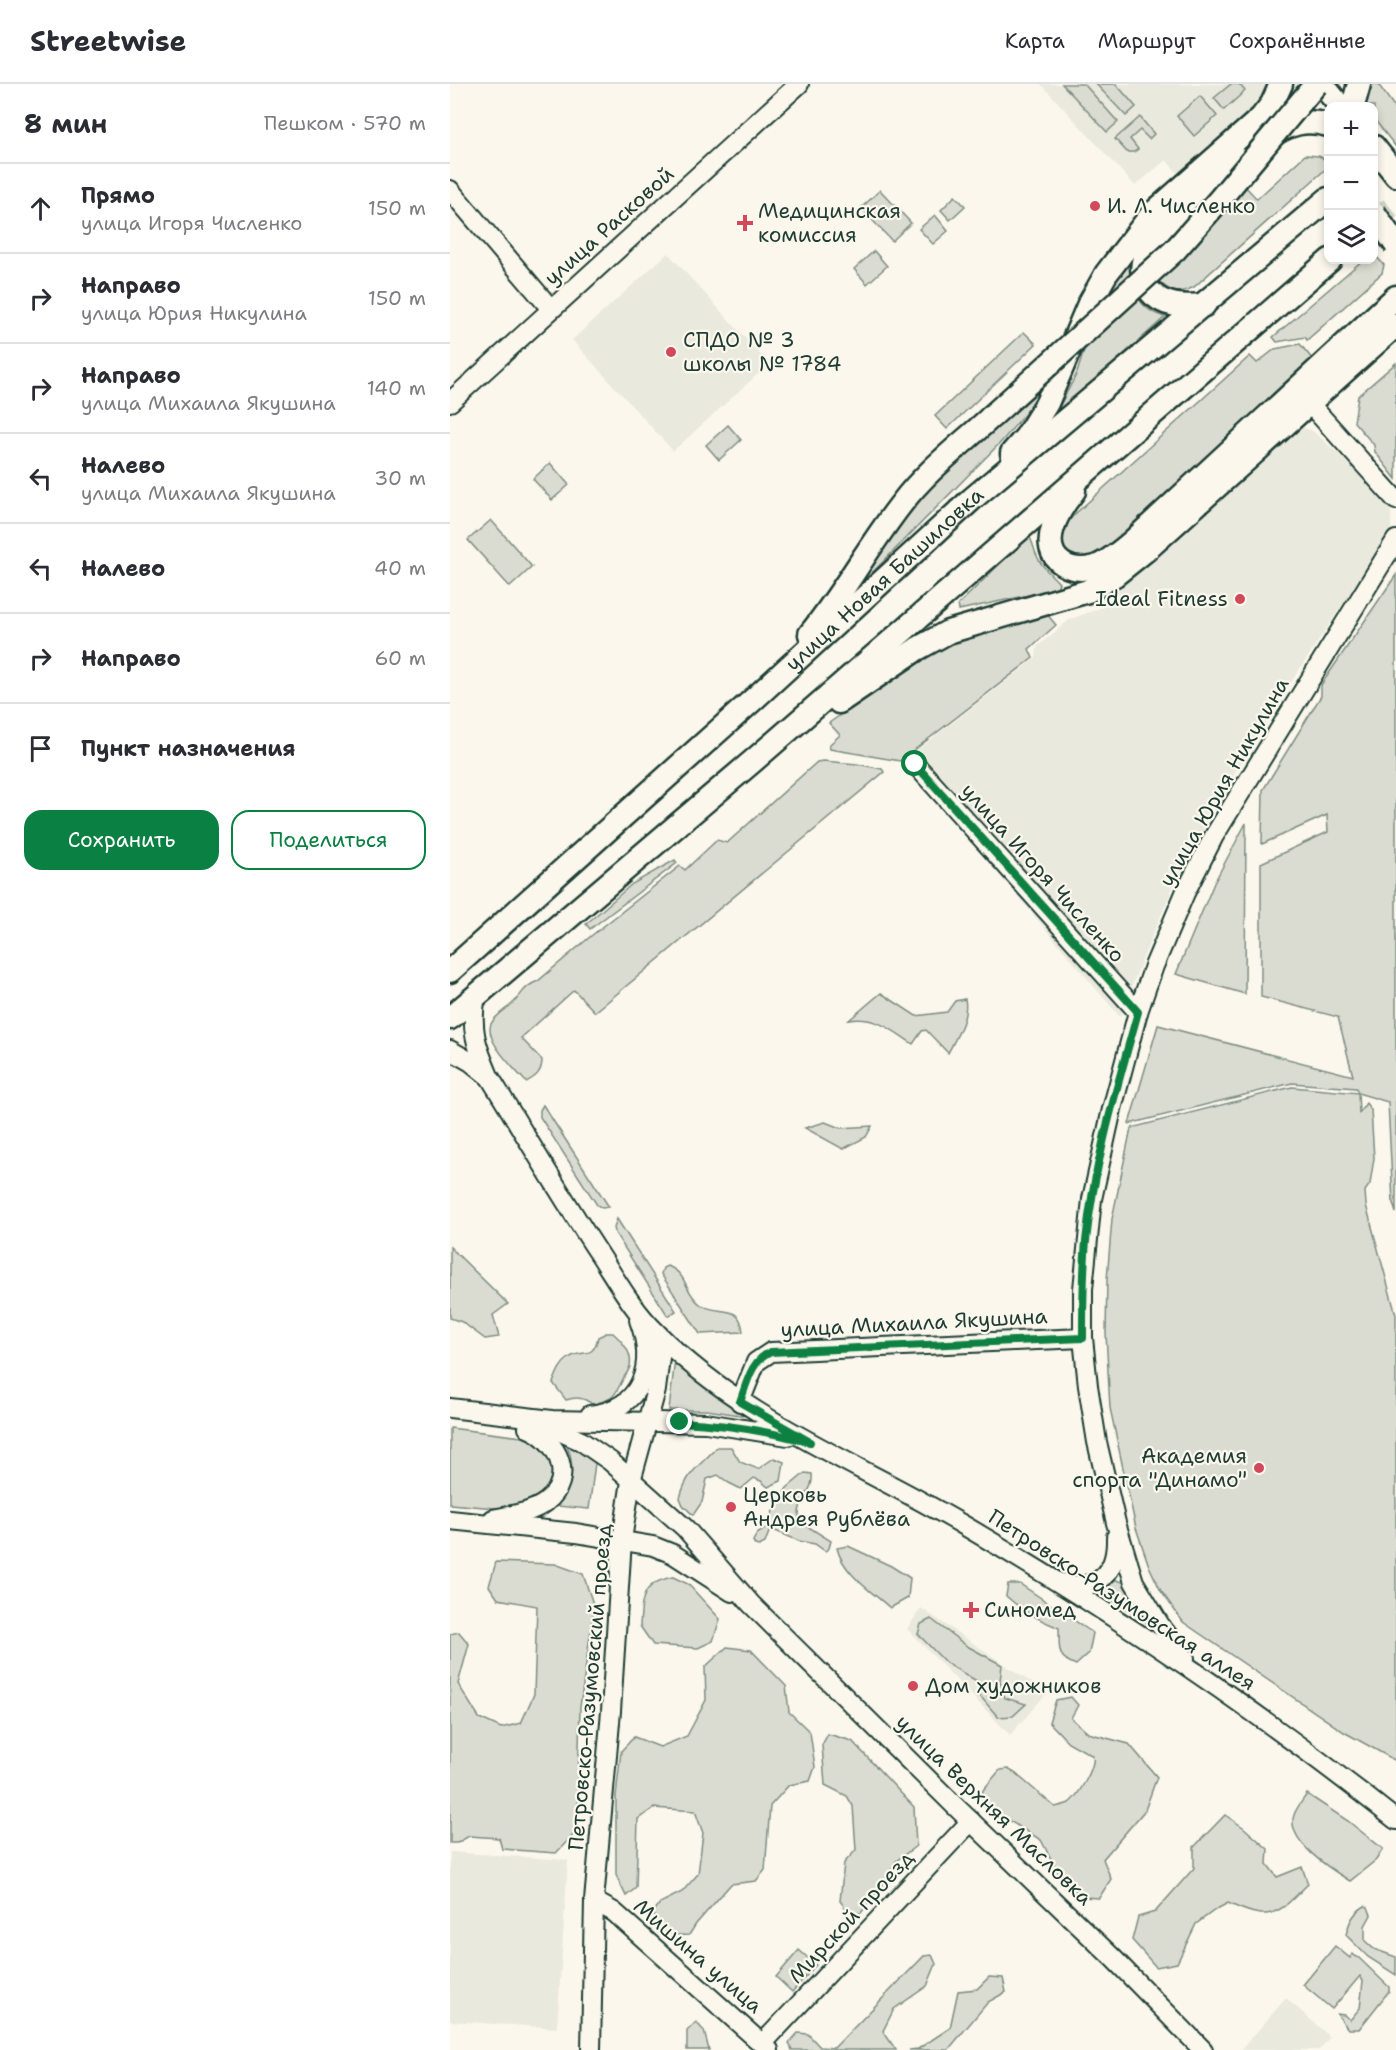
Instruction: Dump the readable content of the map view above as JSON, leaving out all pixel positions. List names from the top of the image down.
{
  "streets": {
    "main road": ["улица Новая Башиловка"],
    "street": [
      "улица Расковой",
      "улица Юрия Никулина",
      "улица Игоря Численко",
      "улица Михаила Якушина",
      "Петровско-Разумовская аллея",
      "Петровско-Разумовский проезд",
      "улица Верхняя Масловка",
      "Мирской проезд",
      "Мишина улица"
    ]
  },
  "crossings": [
    ["улица Юрия Никулина", "улица Игоря Численко"],
    ["улица Юрия Никулина", "улица Михаила Якушина"],
    ["улица Юрия Никулина", "Петровско-Разумовская аллея"],
    ["улица Михаила Якушина", "Петровско-Разумовская аллея"],
    ["Петровско-Разумовская аллея", "Петровско-Разумовский проезд"],
    ["Петровско-Разумовский проезд", "улица Верхняя Масловка"],
    ["Петровско-Разумовский проезд", "Мишина улица"],
    ["улица Верхняя Масловка", "Мирской проезд"],
    ["Мирской проезд", "Мишина улица"]
  ],
  "places": {
    "other": [
      "И. Л. Численко",
      "СПДО № 3 школы № 1784",
      "Ideal Fitness",
      "Академия спорта \"Динамо\"",
      "Церковь Андрея Рублёва",
      "Дом художников"
    ],
    "health": ["Медицинская комиссия", "Синомед"]
  },
  "page": {
    "header": "Streetwise",
    "nav": ["Карта", "Маршрут", "Сохранённые"],
    "heading": ["8 мин", "Пешком · 570 m"],
    "map_buttons": ["+", "−"],
    "list": [
      ["Прямо", "улица Игоря Численко", "150 m"],
      ["Направо", "улица Юрия Никулина", "150 m"],
      ["Направо", "улица Михаила Якушина", "140 m"],
      ["Налево", "улица Михаила Якушина", "30 m"],
      ["Налево", "40 m"],
      ["Направо", "60 m"],
      "Пункт назначения"
    ],
    "buttons": ["Сохранить", "Поделиться"]
  }
}
